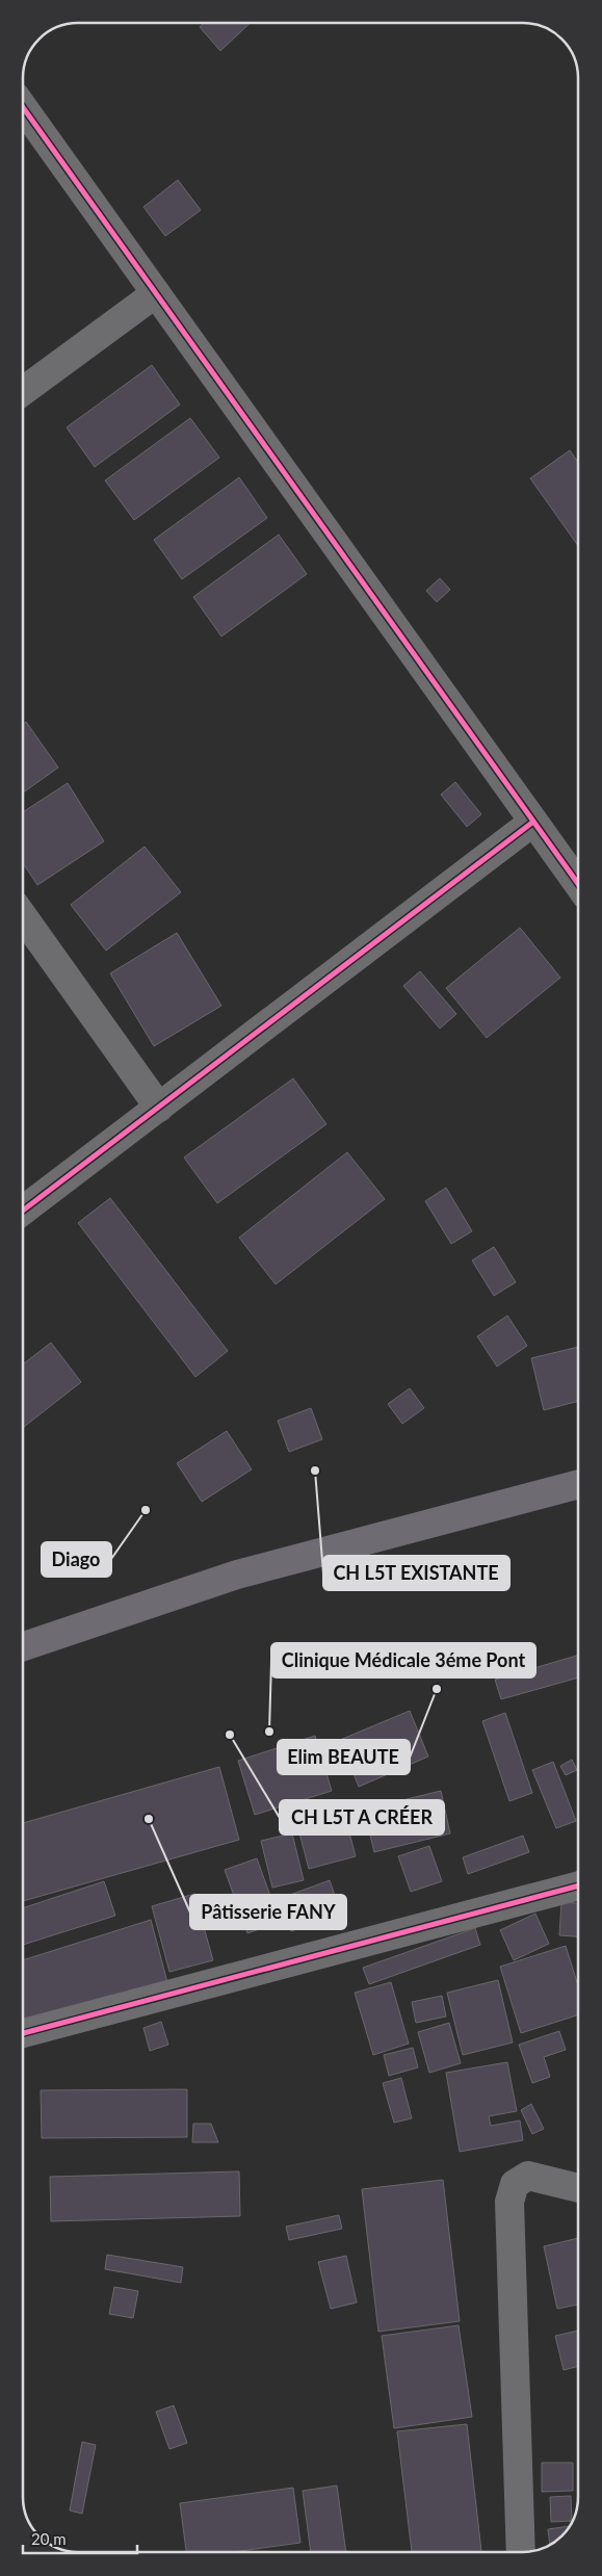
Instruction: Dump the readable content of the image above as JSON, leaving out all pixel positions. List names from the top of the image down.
{
  "places": [
    "CH L5T EXISTANTE",
    "Diago",
    "Elim BEAUTE",
    "Clinique Médicale 3éme Pont",
    "CH L5T A CRÉER",
    "Pâtisserie FANY"
  ],
  "scale_bar": "20 m"
}
